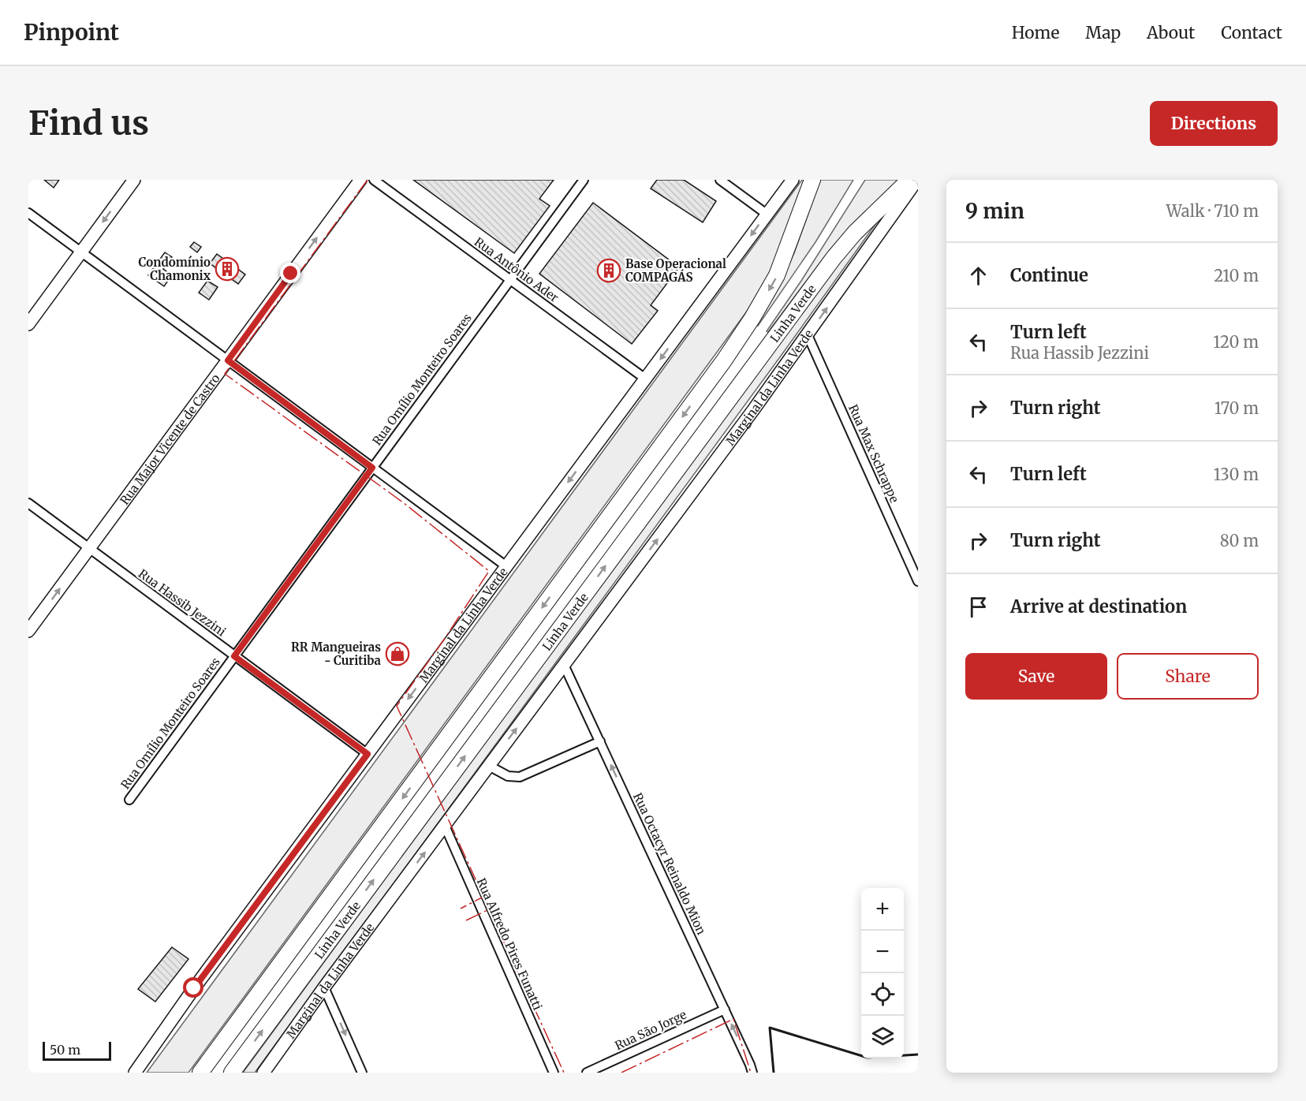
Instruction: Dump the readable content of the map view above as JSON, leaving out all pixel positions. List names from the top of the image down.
{
  "streets": {
    "highway": ["Linha Verde"],
    "main road": ["Marginal da Linha Verde", "Rua Major Vicente de Castro"],
    "street": [
      "Rua Antônio Ader",
      "Rua Omílio Monteiro Soares",
      "Rua Max Schrappe",
      "Rua Hassib Jezzini",
      "Rua Octacyr Reinaldo Mion",
      "Rua Alfredo Pires Funatti",
      "Rua São Jorge"
    ]
  },
  "crossings": [
    ["Rua Antônio Ader", "Rua Omílio Monteiro Soares"],
    ["Rua Antônio Ader", "Marginal da Linha Verde"],
    ["Rua Omílio Monteiro Soares", "Rua Hassib Jezzini"],
    ["Marginal da Linha Verde", "Rua Max Schrappe"],
    ["Marginal da Linha Verde", "Rua Hassib Jezzini"],
    ["Marginal da Linha Verde", "Rua Octacyr Reinaldo Mion"],
    ["Marginal da Linha Verde", "Rua Alfredo Pires Funatti"],
    ["Rua Major Vicente de Castro", "Rua Hassib Jezzini"],
    ["Rua Octacyr Reinaldo Mion", "Rua São Jorge"]
  ],
  "one_way": ["Rua Major Vicente de Castro", "Rua Octacyr Reinaldo Mion"],
  "places": {
    "building": ["Condomínio Chamonix", "Base Operacional COMPAGÁS"],
    "shop": ["RR Mangueiras - Curitiba"]
  },
  "scale_bar": "50 m",
  "page": {
    "header": "Pinpoint",
    "nav": [
      "Home",
      "Map",
      "About",
      "Contact"
    ],
    "buttons": [
      "Directions",
      ["Save", "Share"]
    ],
    "title": "Find us",
    "heading": ["9 min", "Walk · 710 m"],
    "list": [
      ["Continue", "210 m"],
      ["Turn left", "Rua Hassib Jezzini", "120 m"],
      ["Turn right", "170 m"],
      ["Turn left", "130 m"],
      ["Turn right", "80 m"],
      "Arrive at destination"
    ],
    "map_buttons": ["+", "−"],
    "scale": "50 m"
  }
}
